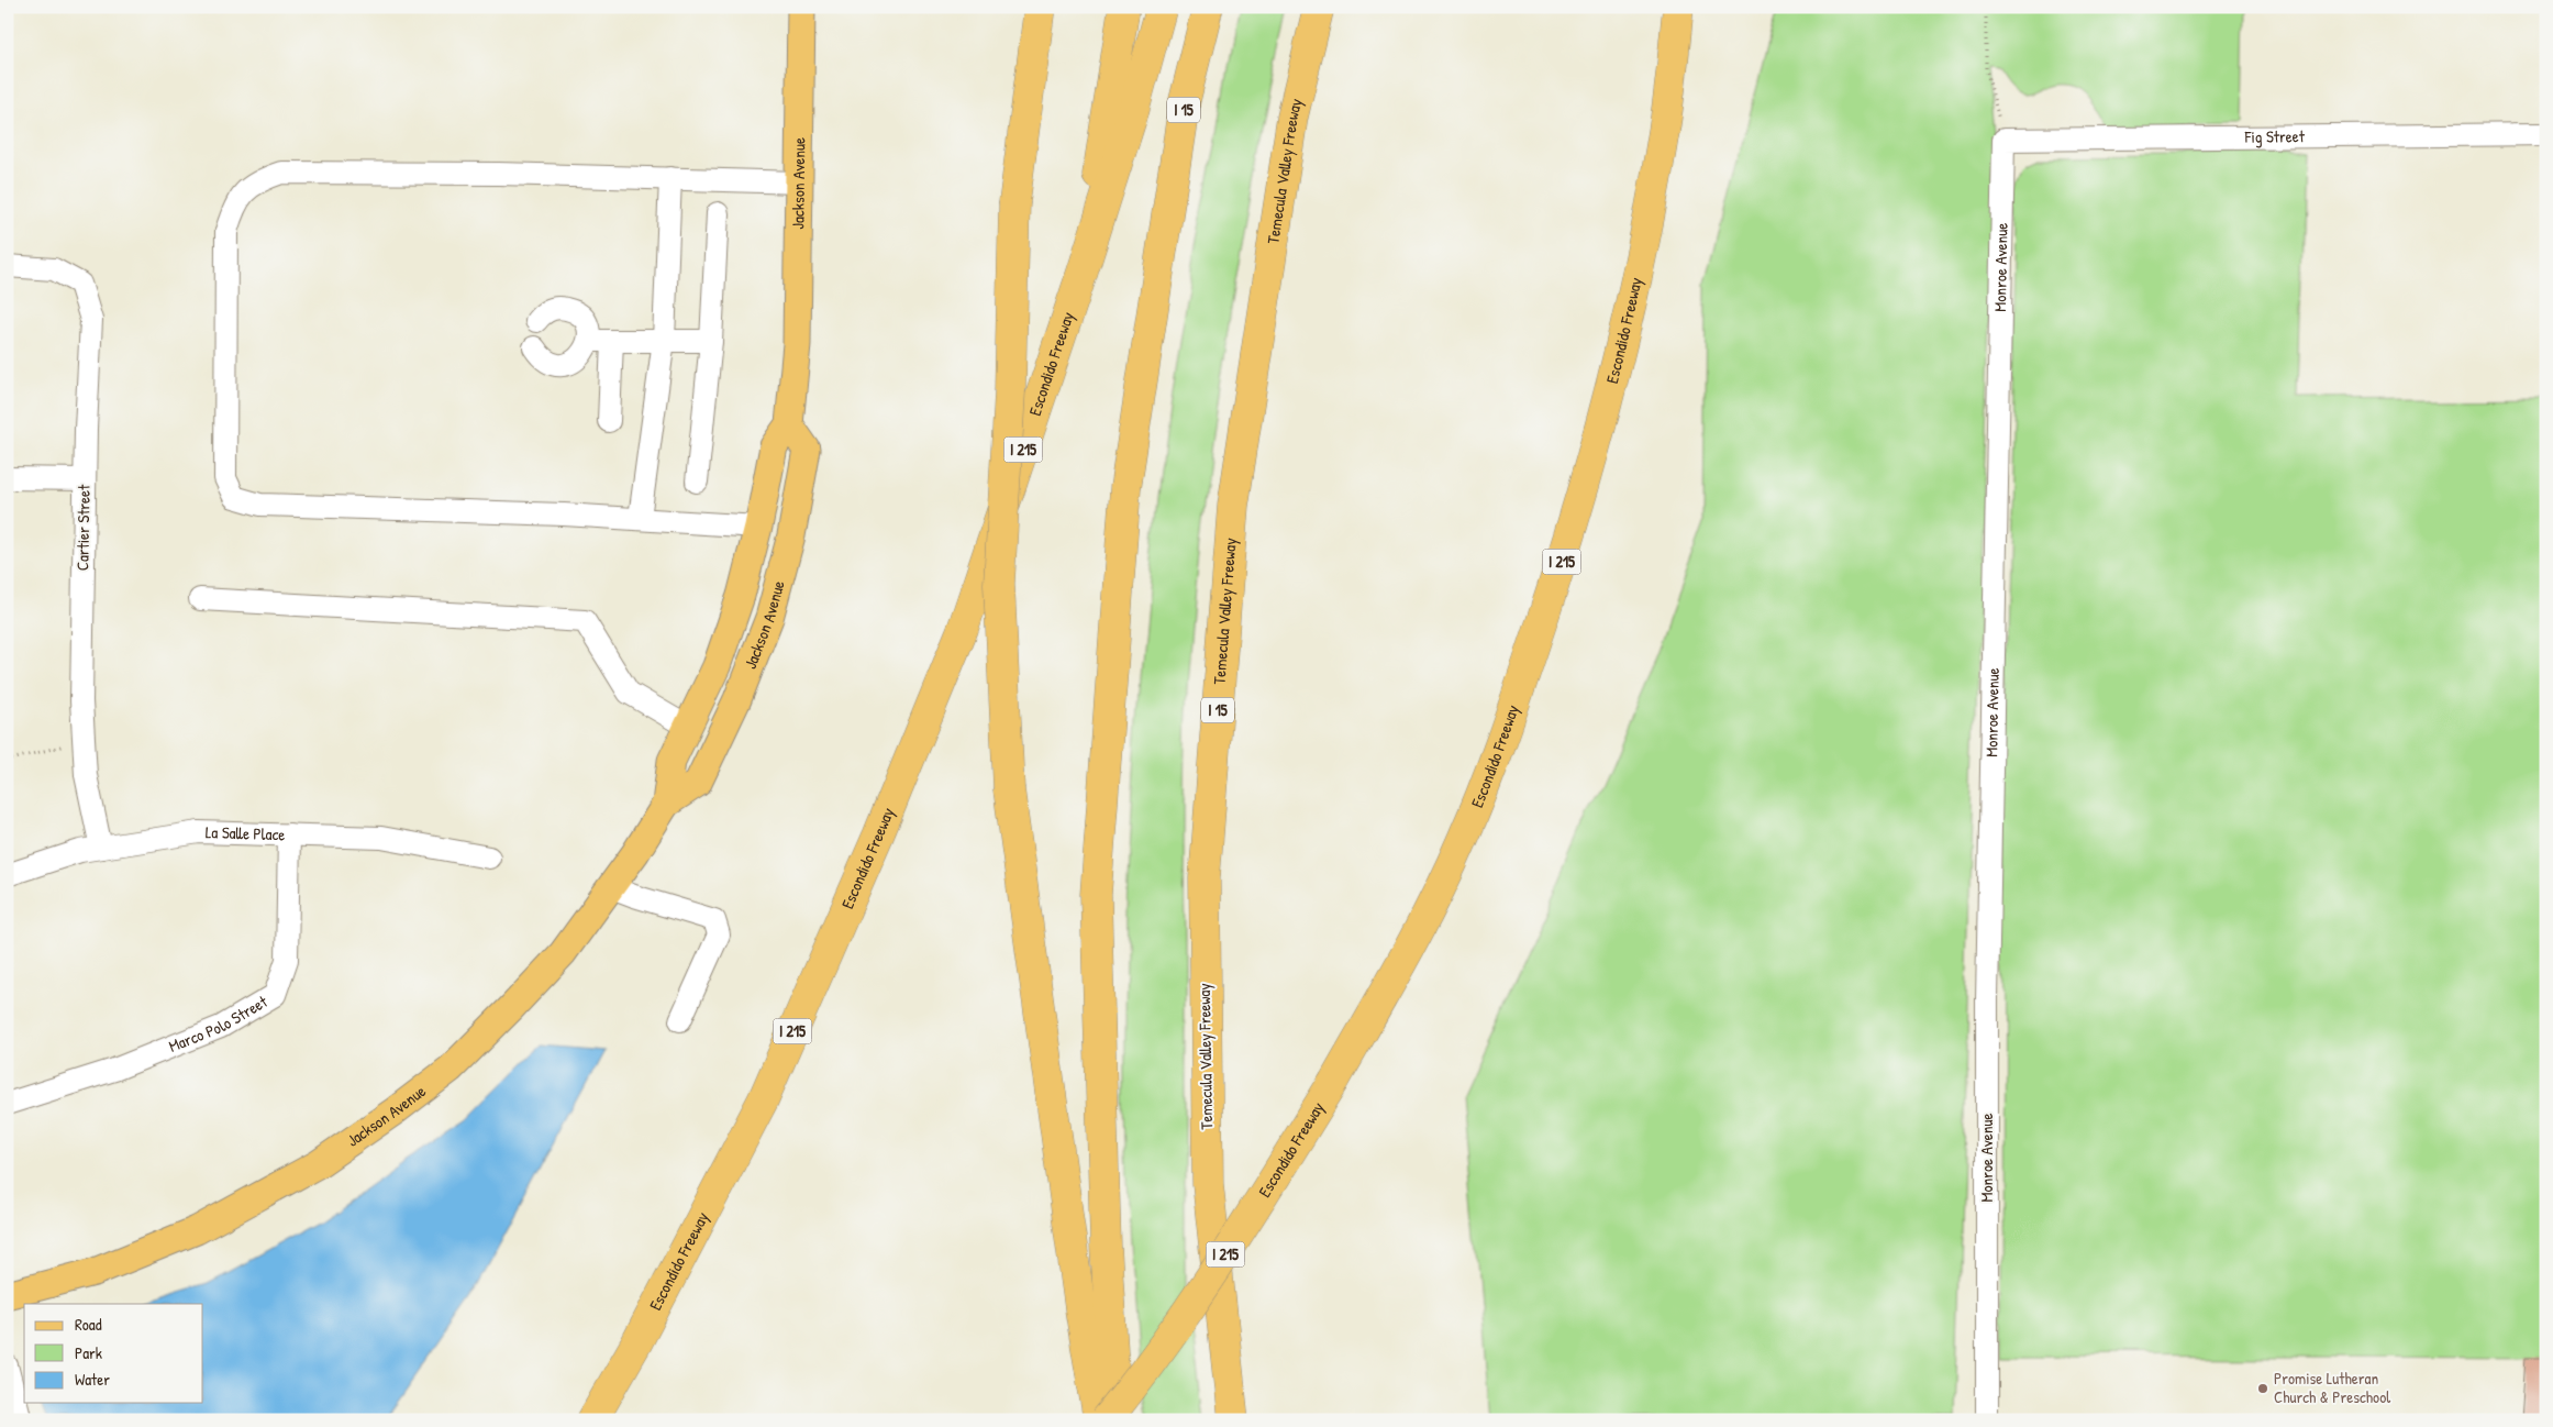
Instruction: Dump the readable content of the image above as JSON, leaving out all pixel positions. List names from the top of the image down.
{
  "streets": {
    "highway": [
      "I 15",
      "Temecula Valley Freeway",
      "Escondido Freeway",
      "I 215"
    ],
    "main road": ["Jackson Avenue"],
    "street": [
      "Fig Street",
      "Monroe Avenue",
      "Cartier Street",
      "La Salle Place",
      "Marco Polo Street"
    ]
  },
  "crossings": [
    ["Fig Street", "Monroe Avenue"],
    ["Cartier Street", "La Salle Place"],
    ["La Salle Place", "Marco Polo Street"]
  ],
  "places": ["Promise Lutheran Church & Preschool"],
  "legend": ["Road", "Park", "Water"]
}
